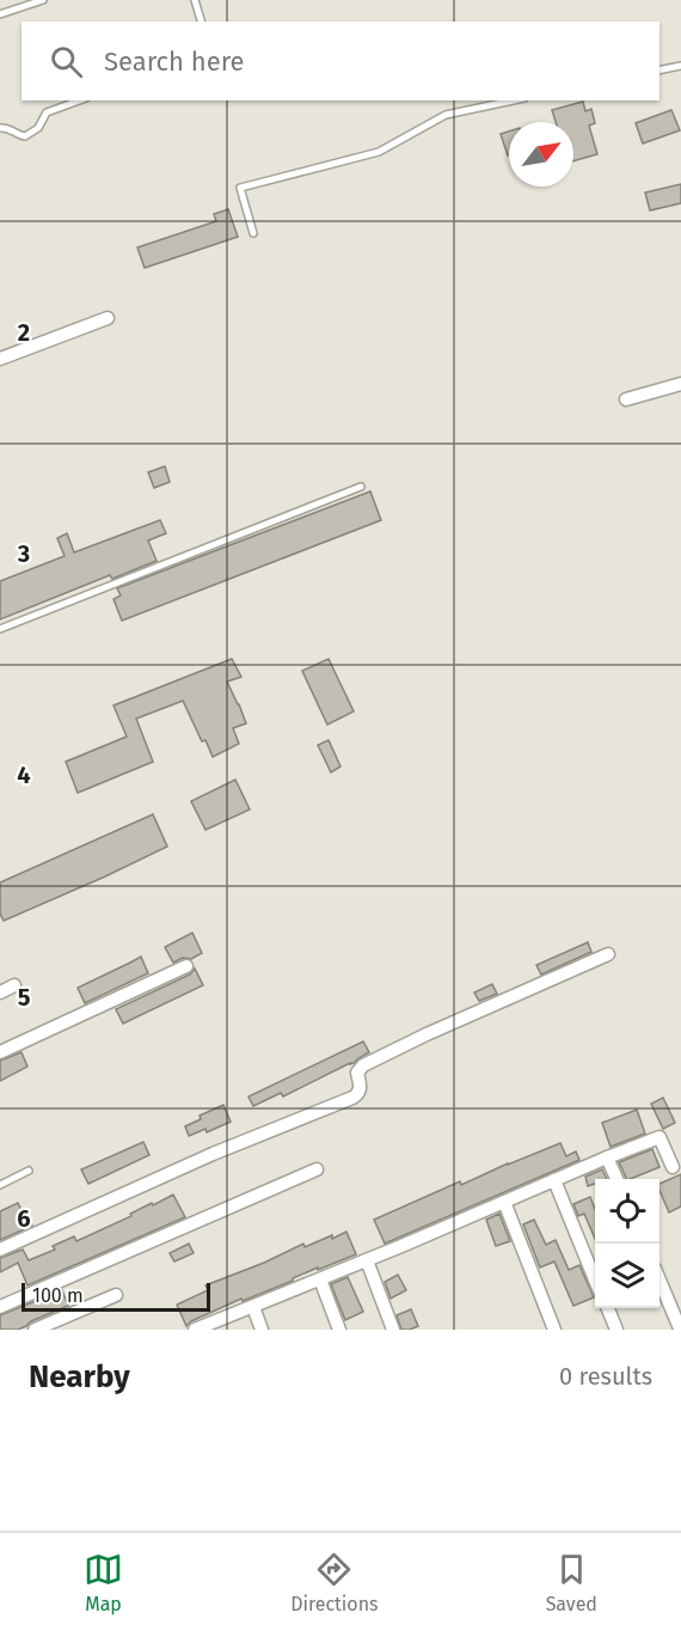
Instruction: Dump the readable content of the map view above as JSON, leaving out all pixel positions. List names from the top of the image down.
{
  "scale_bar": "100 m",
  "north": "top right",
  "page": {
    "search": "Search here",
    "scale": "100 m",
    "heading": ["Nearby", "0 results"],
    "nav": ["Map", "Directions", "Saved"]
  },
  "grid": {
    "rows": [
      "2",
      "3",
      "4",
      "5",
      "6"
    ]
  }
}
